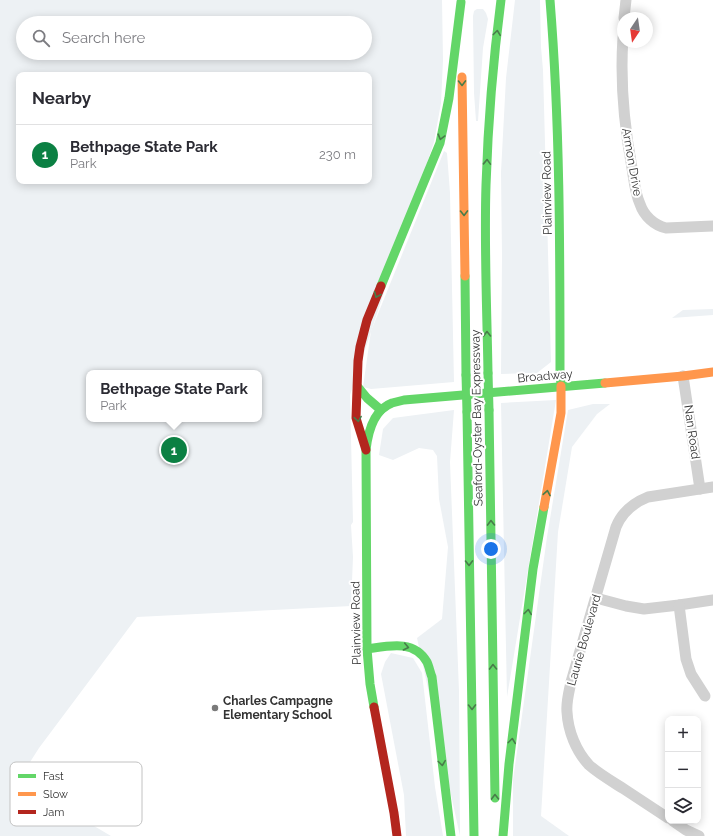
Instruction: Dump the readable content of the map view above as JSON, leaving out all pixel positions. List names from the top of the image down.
{
  "streets": {
    "main road": ["Plainview Road", "Broadway", "Seaford-Oyster Bay Expressway"],
    "street": ["Armon Drive", "Nan Road", "Laurie Boulevard"]
  },
  "crossings": [
    ["Plainview Road", "Broadway"],
    ["Broadway", "Nan Road"],
    ["Nan Road", "Laurie Boulevard"]
  ],
  "one_way": ["Plainview Road"],
  "places": ["Charles Campagne Elementary School"],
  "legend": ["Fast", "Slow", "Jam"],
  "north": "bottom",
  "page": {
    "search": "Search here",
    "heading": "Nearby",
    "list": [
      {
        "mark": "1",
        "name": "Bethpage State Park",
        "note": "Park",
        "value": "230 m"
      }
    ],
    "popup": ["Bethpage State Park", "Park"],
    "pins": "1",
    "map_buttons": ["+", "−"]
  }
}
